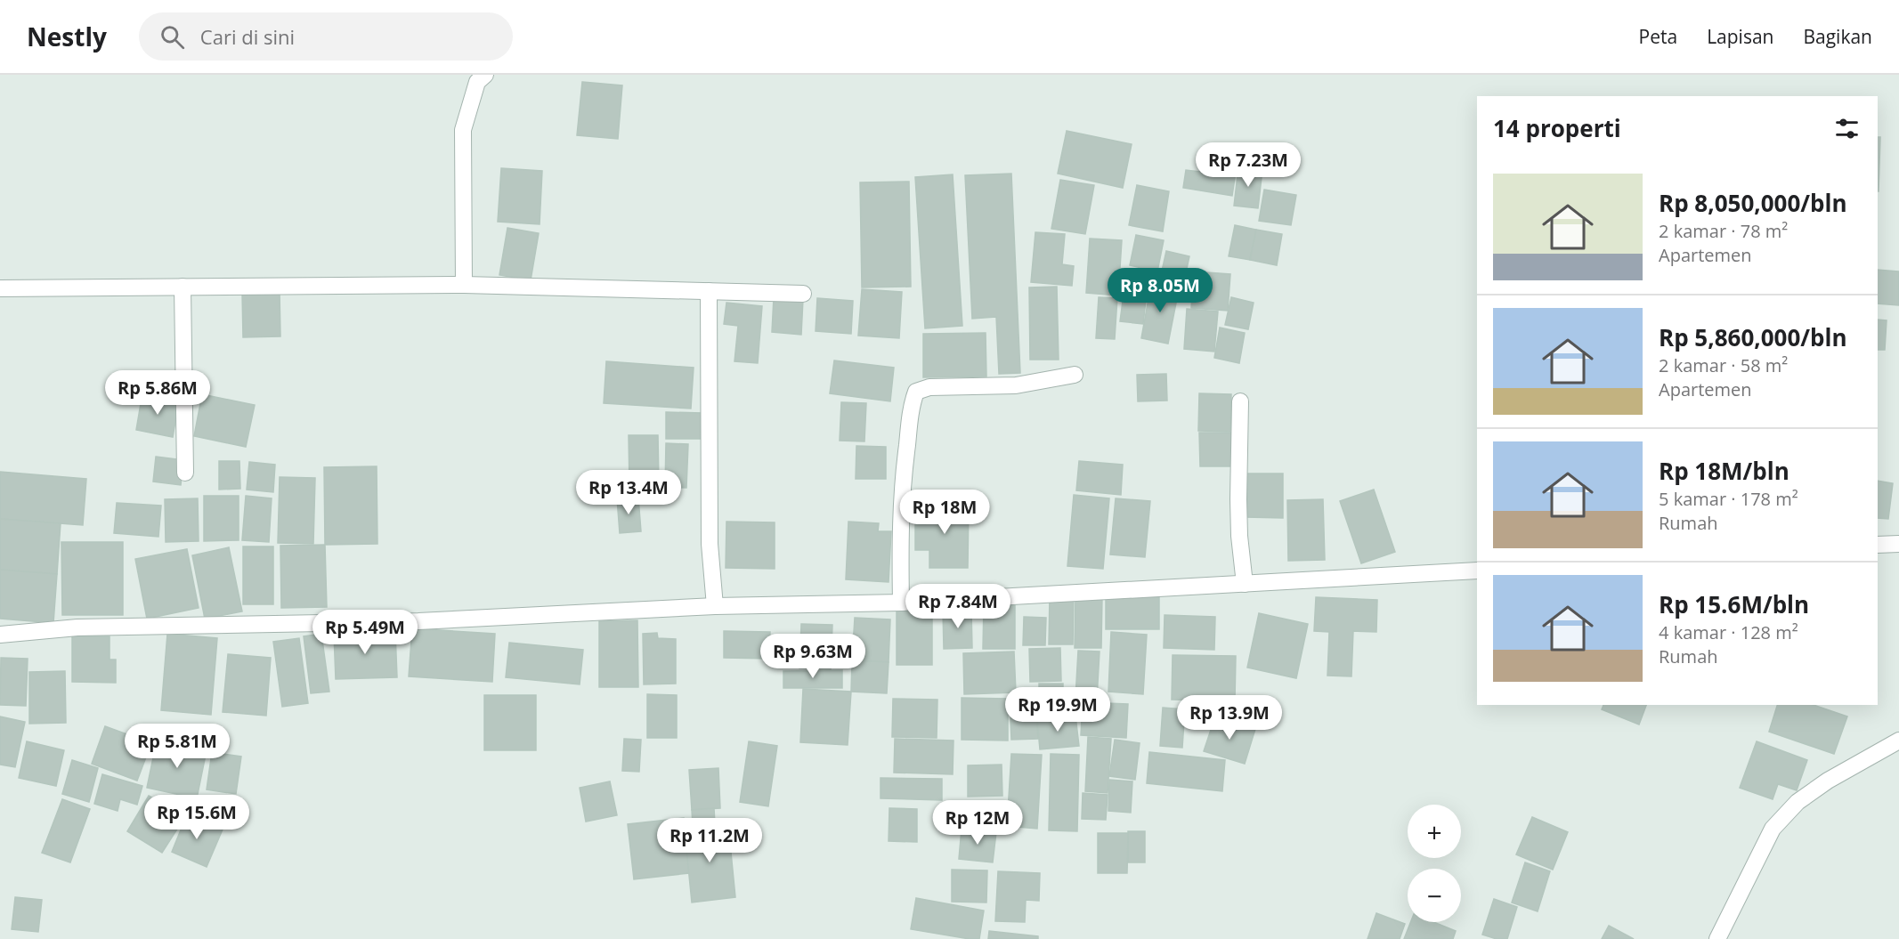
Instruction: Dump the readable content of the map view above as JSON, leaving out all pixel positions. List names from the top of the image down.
{
  "page": {
    "header": "Nestly",
    "search": "Cari di sini",
    "nav": ["Peta", "Lapisan", "Bagikan"],
    "heading": "14 properti",
    "price": [
      "Rp 7.23M",
      "Rp 8.05M",
      "Rp 5.86M",
      "Rp 13.4M",
      "Rp 18M",
      "Rp 7.84M",
      "Rp 5.49M",
      "Rp 9.63M",
      "Rp 19.9M",
      "Rp 13.9M",
      "Rp 5.81M",
      "Rp 15.6M",
      "Rp 12M",
      "Rp 11.2M"
    ],
    "list": [
      {
        "name": "Rp 8,050,000/bln",
        "note": "2 kamar · 78 m² · Apartemen"
      },
      {
        "name": "Rp 5,860,000/bln",
        "note": "2 kamar · 58 m² · Apartemen"
      },
      {
        "name": "Rp 18M/bln",
        "note": "5 kamar · 178 m² · Rumah"
      },
      {
        "name": "Rp 15.6M/bln",
        "note": "4 kamar · 128 m² · Rumah"
      }
    ],
    "map_buttons": ["+", "−"]
  }
}
